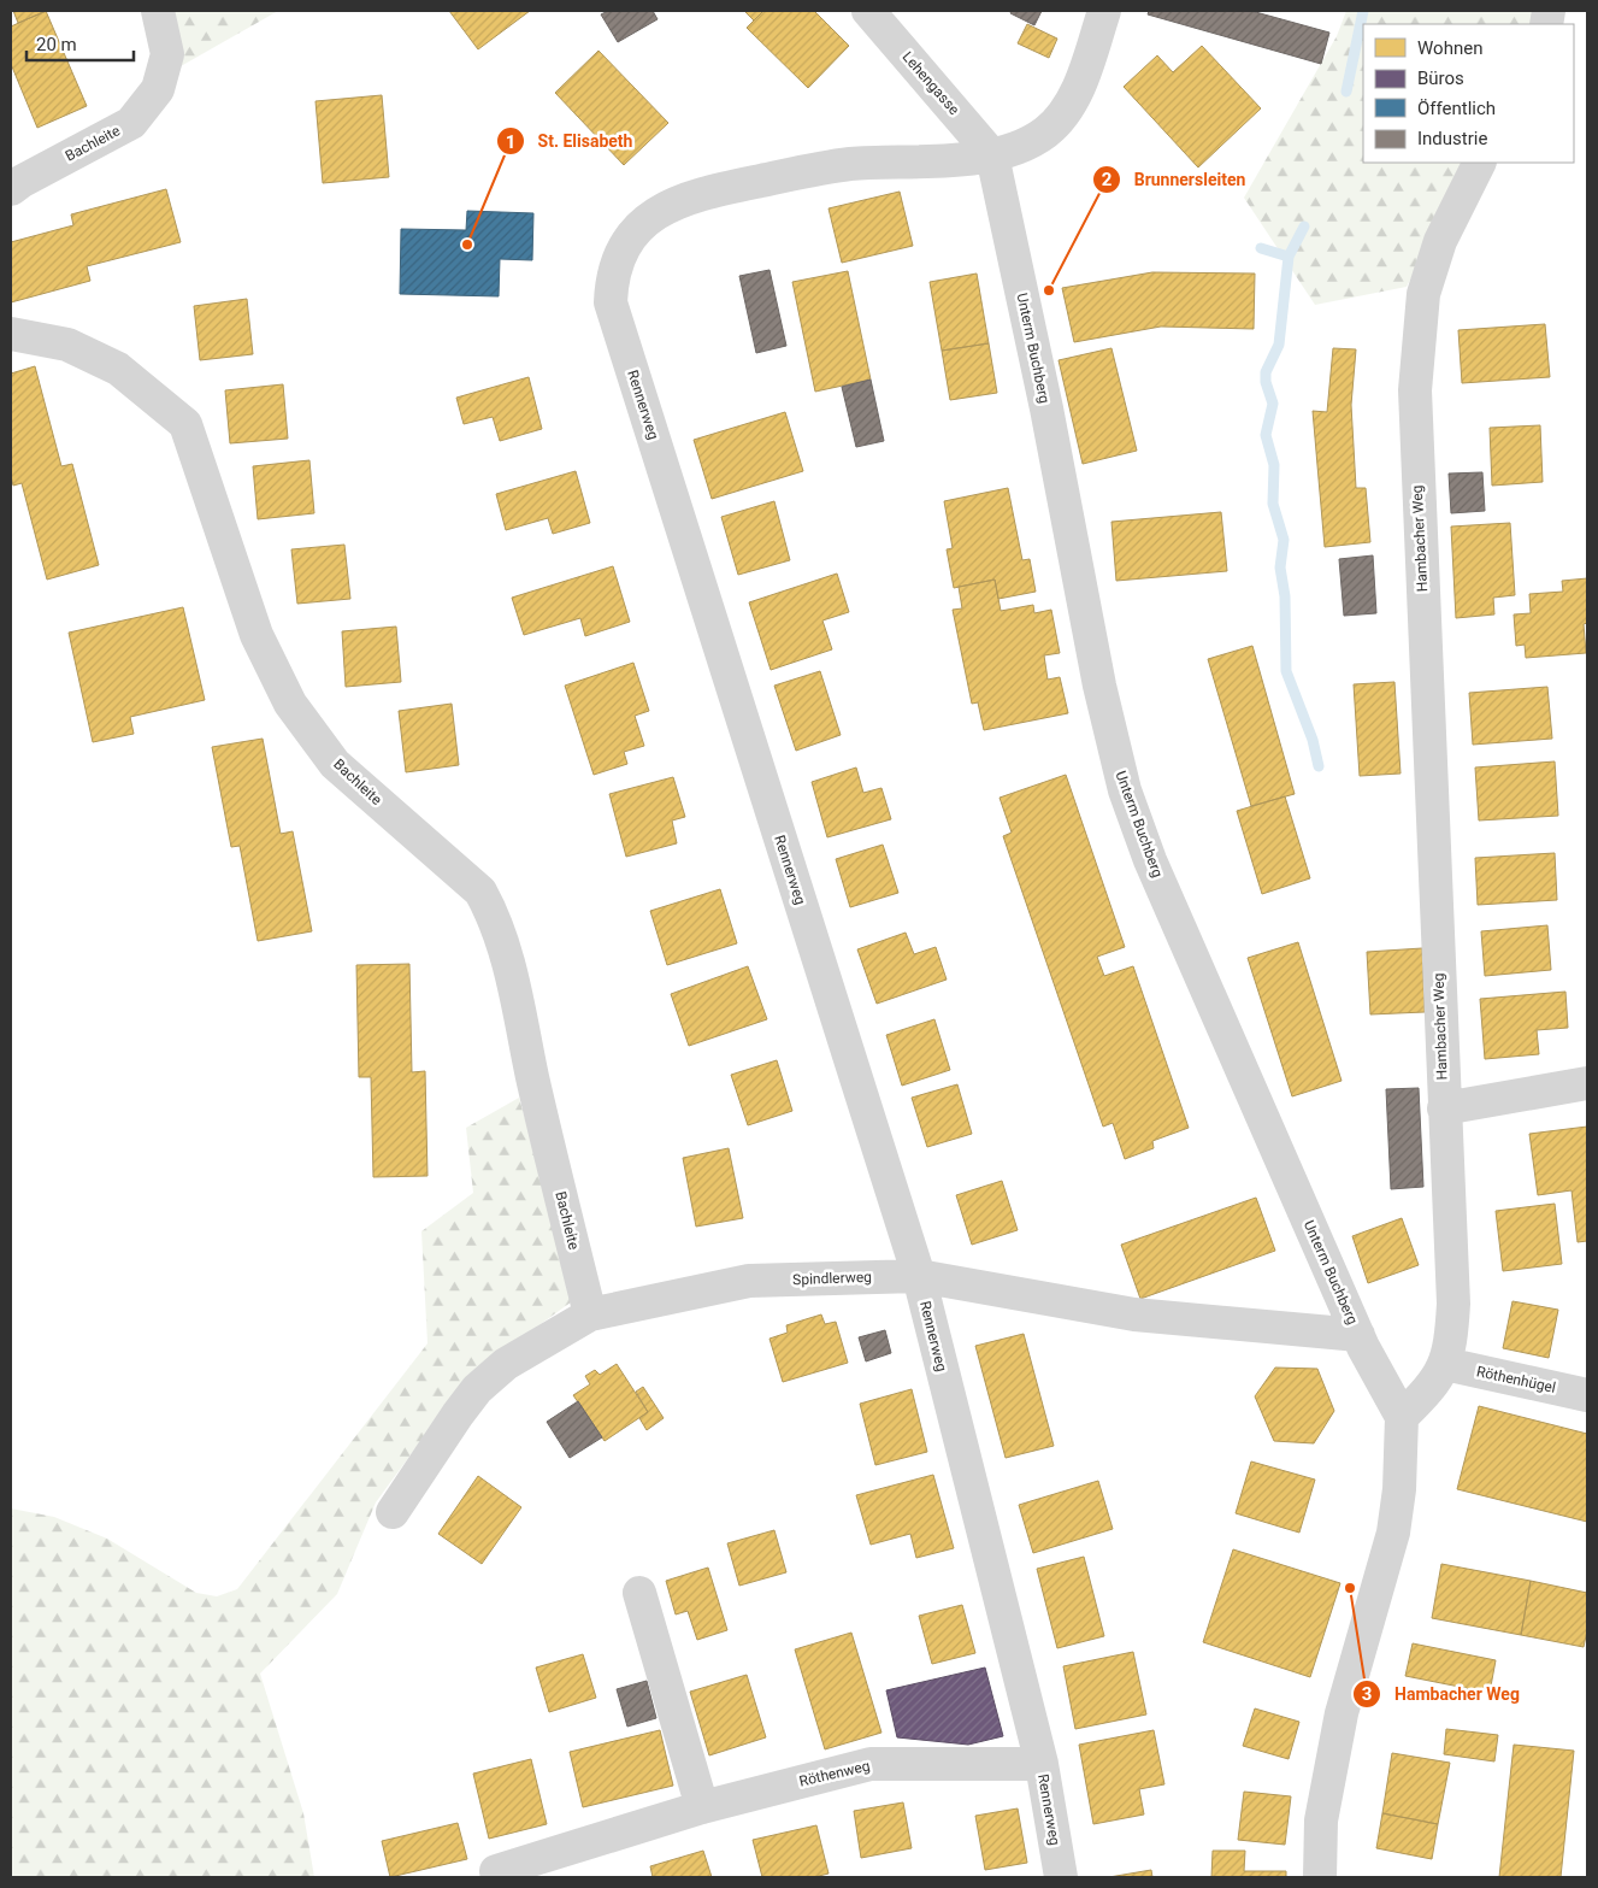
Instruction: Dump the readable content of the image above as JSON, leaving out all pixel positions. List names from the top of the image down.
{
  "streets": {
    "street": [
      "Lehengasse",
      "Bachleite",
      "Unterm Buchberg",
      "Rennerweg",
      "Hambacher Weg",
      "Spindlerweg",
      "Röthenhügel",
      "Röthenweg"
    ]
  },
  "crossings": [
    ["Lehengasse", "Unterm Buchberg"],
    ["Lehengasse", "Rennerweg"],
    ["Bachleite", "Spindlerweg"],
    ["Unterm Buchberg", "Rennerweg"],
    ["Unterm Buchberg", "Hambacher Weg"],
    ["Unterm Buchberg", "Spindlerweg"],
    ["Rennerweg", "Spindlerweg"],
    ["Rennerweg", "Röthenweg"],
    ["Hambacher Weg", "Röthenhügel"]
  ],
  "places": ["St. Elisabeth", "Brunnersleiten", "Hambacher Weg"],
  "legend": [
    "Wohnen",
    "Büros",
    "Öffentlich",
    "Industrie"
  ],
  "scale_bar": "20 m"
}
